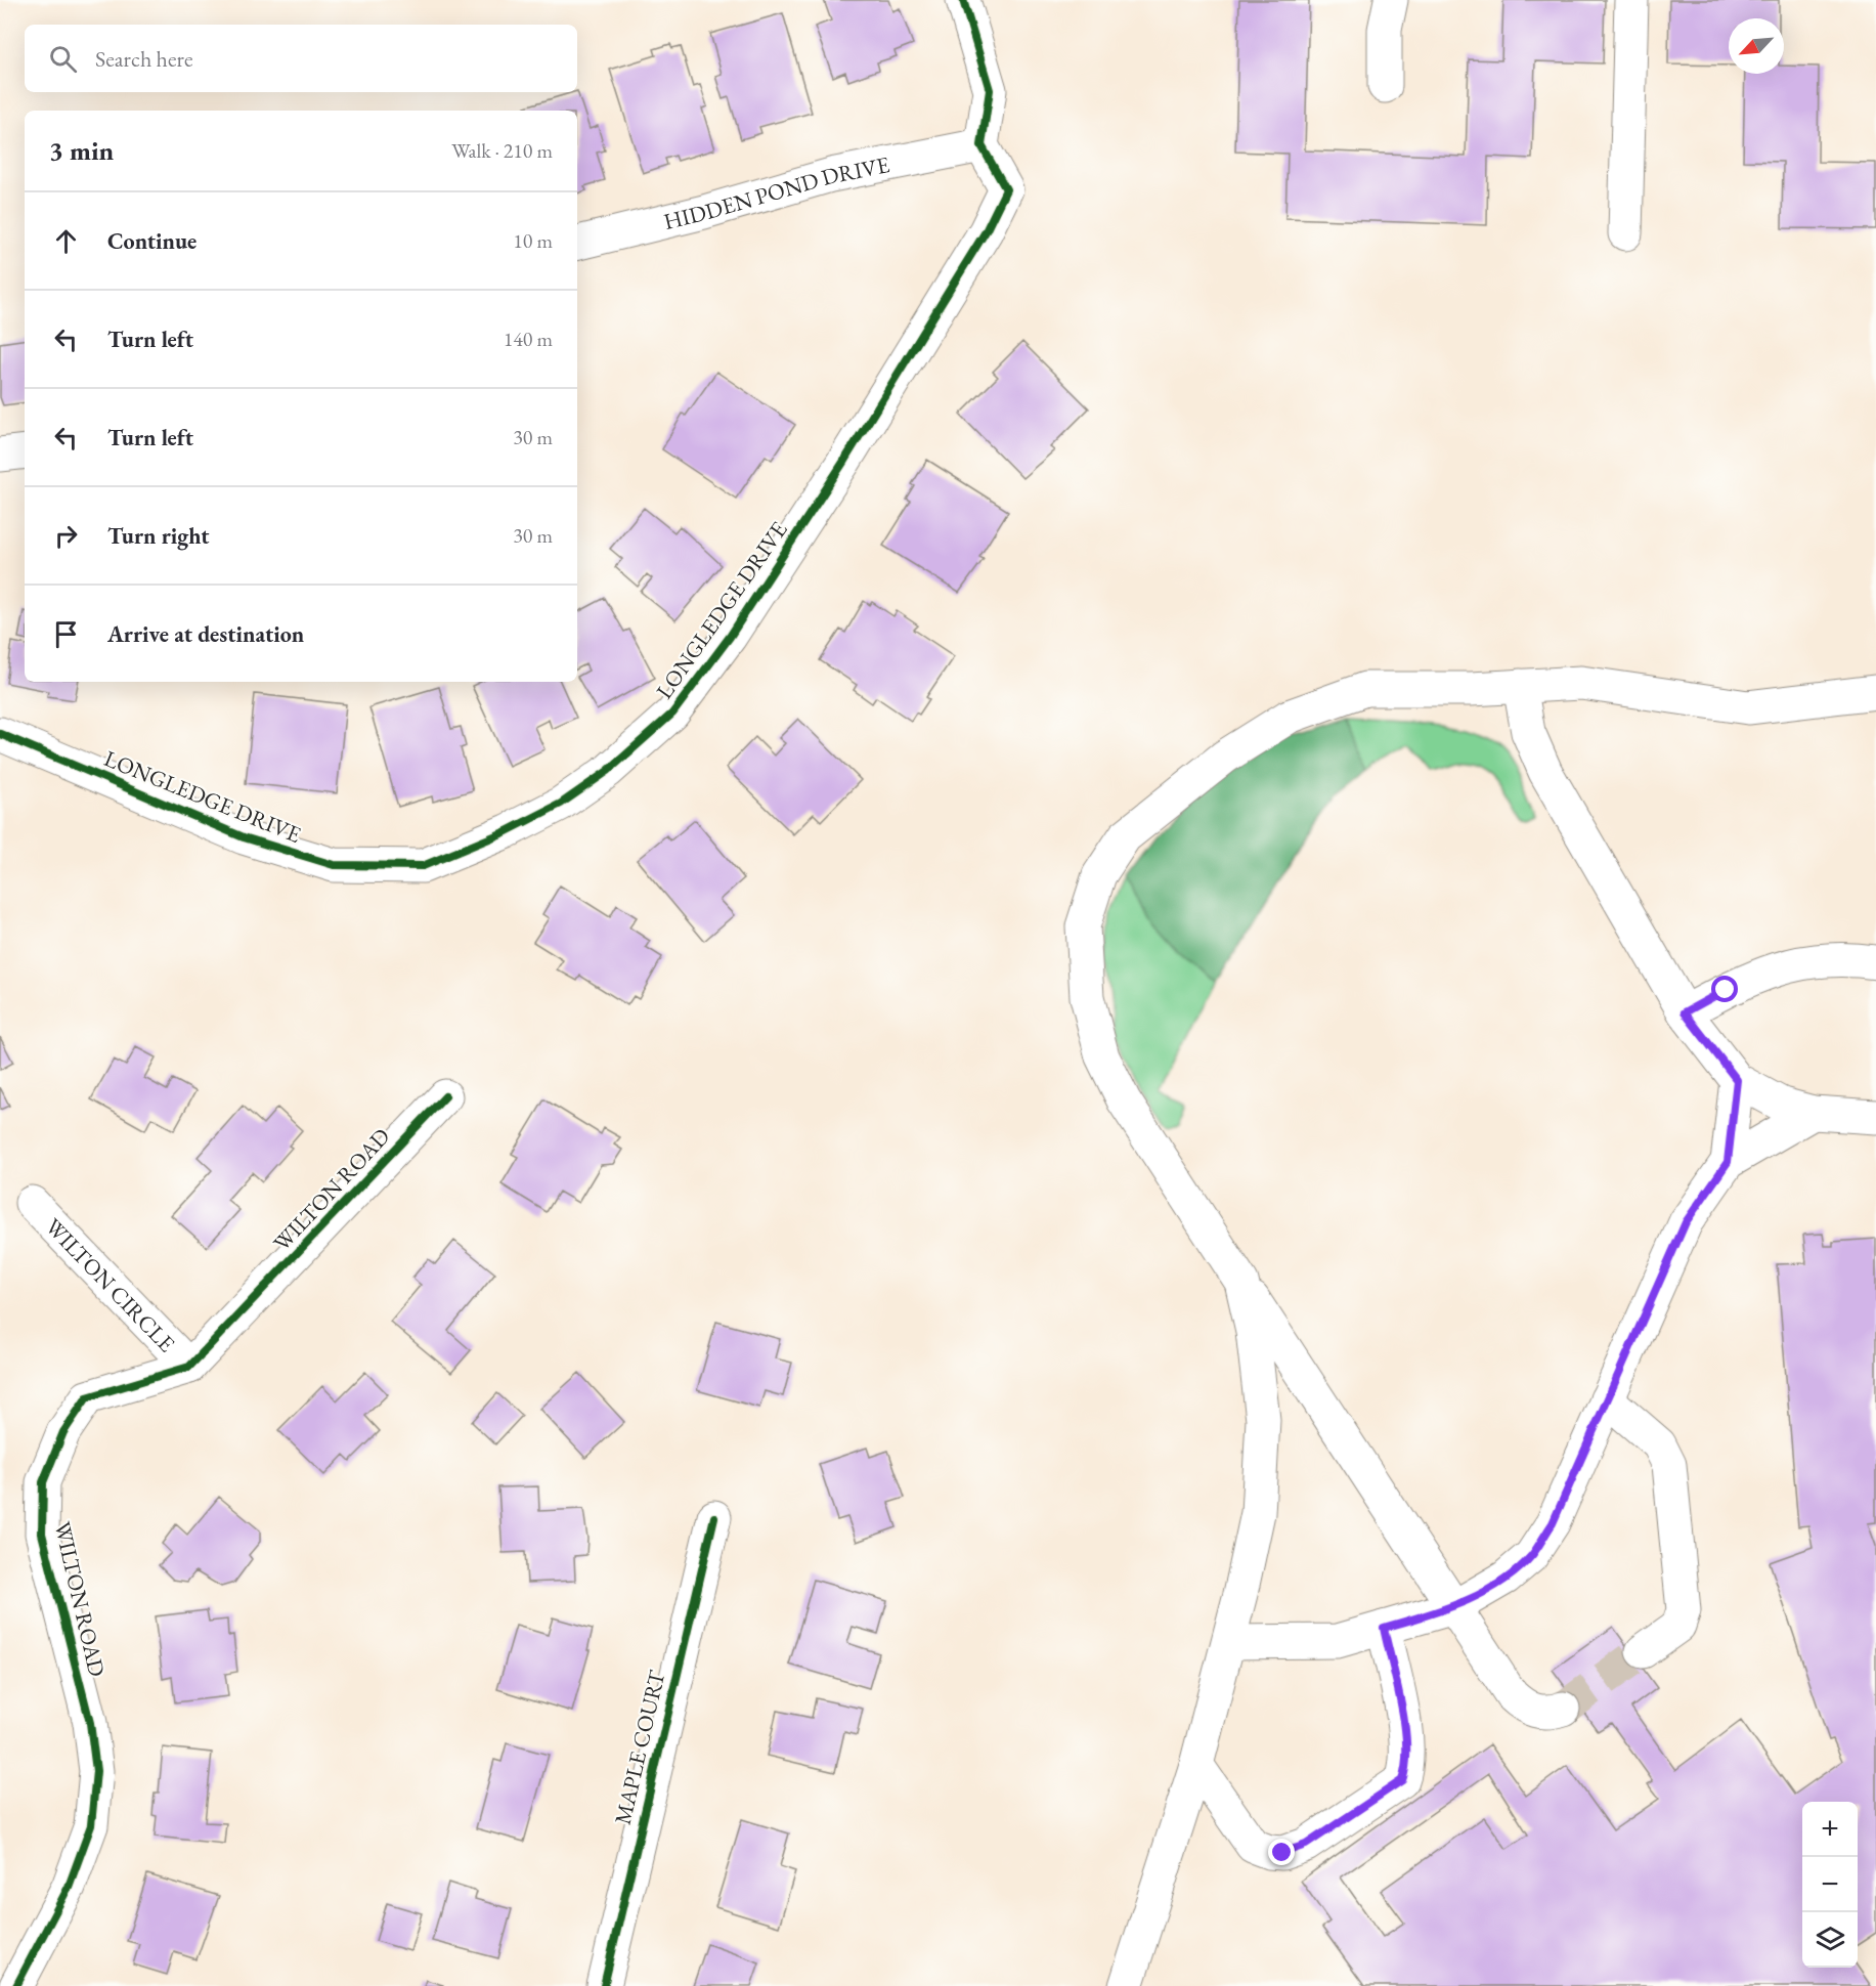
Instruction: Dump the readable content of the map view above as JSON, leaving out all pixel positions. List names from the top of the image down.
{
  "streets": {
    "street": [
      "HIDDEN POND DRIVE",
      "LONGLEDGE DRIVE",
      "WILTON ROAD",
      "WILTON CIRCLE",
      "MAPLE COURT"
    ]
  },
  "crossings": [
    ["HIDDEN POND DRIVE", "LONGLEDGE DRIVE"],
    ["WILTON ROAD", "WILTON CIRCLE"]
  ],
  "north": "bottom left",
  "page": {
    "search": "Search here",
    "heading": ["3 min", "Walk · 210 m"],
    "list": [
      ["Continue", "10 m"],
      ["Turn left", "140 m"],
      ["Turn left", "30 m"],
      ["Turn right", "30 m"],
      "Arrive at destination"
    ],
    "map_buttons": ["+", "−"]
  }
}
